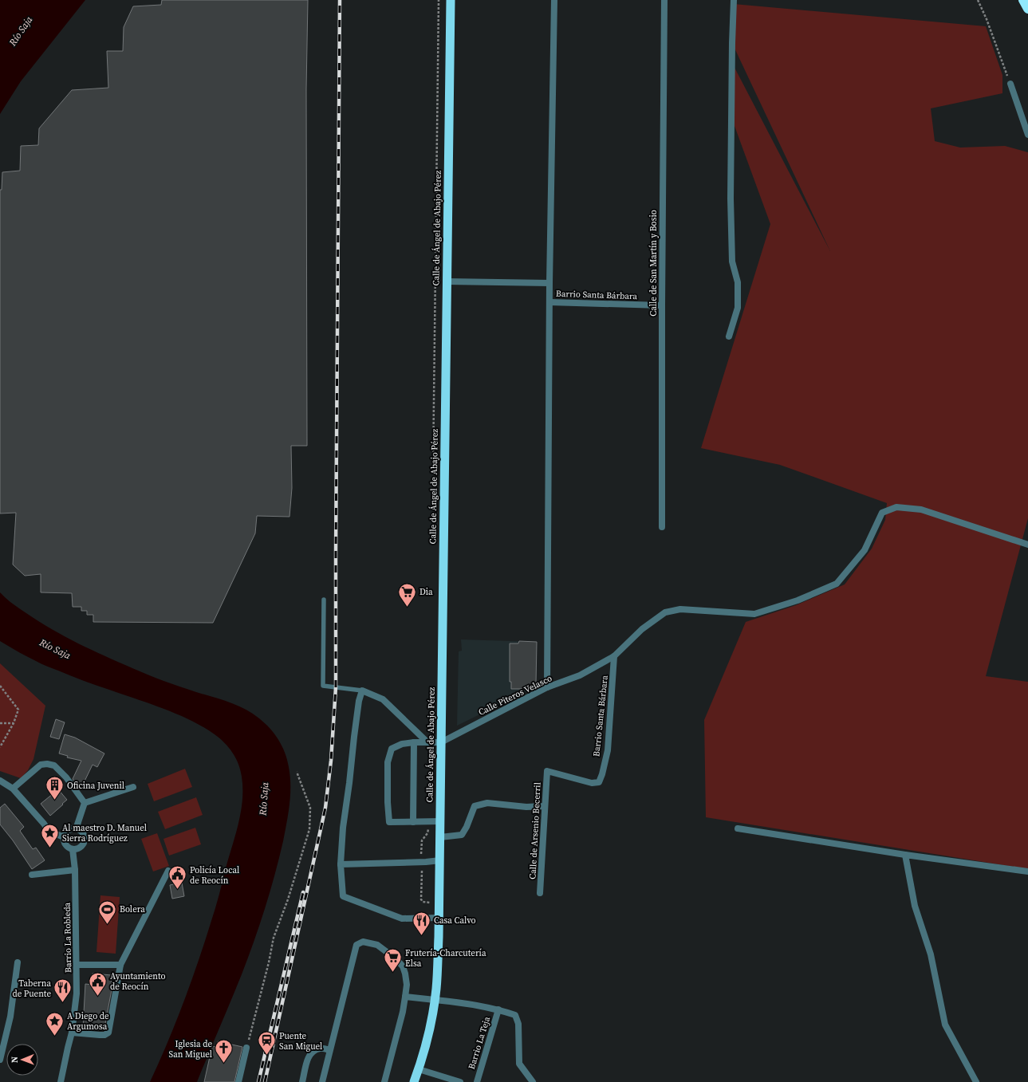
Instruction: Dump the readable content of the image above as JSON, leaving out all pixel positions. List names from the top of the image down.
{
  "streets": {
    "highway": ["Calle de Ángel de Abajo Pérez"],
    "street": [
      "Calle de San Martín y Bosio",
      "Barrio Santa Bárbara",
      "Calle Piteros Velasco",
      "Calle de Arsenio Becerril",
      "Barrio La Robleda",
      "Barrio La Teja"
    ]
  },
  "crossings": [
    ["Calle de Ángel de Abajo Pérez", "Calle Piteros Velasco"],
    ["Calle de San Martín y Bosio", "Barrio Santa Bárbara"],
    ["Barrio Santa Bárbara", "Calle Piteros Velasco"],
    ["Barrio Santa Bárbara", "Calle de Arsenio Becerril"]
  ],
  "water": ["Río Saja"],
  "places": {
    "supermarket": ["Dia", "Frutería-Charcutería Elsa"],
    "building": ["Oficina Juvenil"],
    "place": ["Al maestro D. Manuel Sierra Rodríguez", "A Diego de Argumosa"],
    "public building": ["Policía Local de Reocín", "Ayuntamiento de Reocín"],
    "sports": ["Bolera"],
    "restaurant": ["Casa Calvo", "Taberna de Puente"],
    "station": ["Puente San Miguel"],
    "church": ["Iglesia de San Miguel"]
  },
  "north": "left"
}
